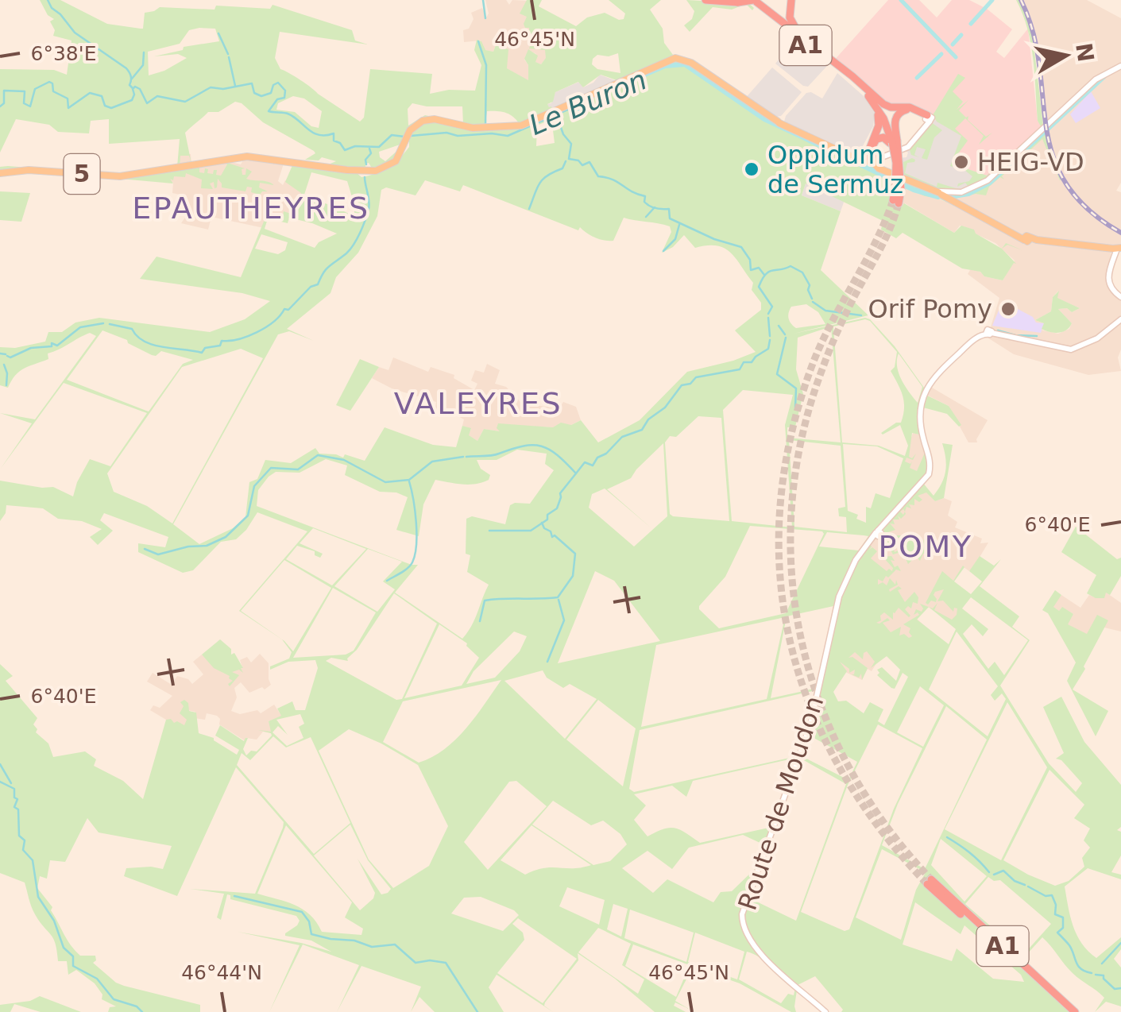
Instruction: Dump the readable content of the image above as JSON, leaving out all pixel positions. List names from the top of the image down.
{
  "streets": {
    "highway": ["A1"],
    "main road": ["5", "Route de Moudon"]
  },
  "districts": ["EPAUTHEYRES", "VALEYRES", "POMY"],
  "water": ["Le Buron"],
  "places": ["HEIG-VD", "Oppidum de Sermuz", "Orif Pomy"],
  "north": "right",
  "coordinates": [
    "46°45'N",
    "6°38'E",
    "6°40'E",
    "46°44'N"
  ]
}
